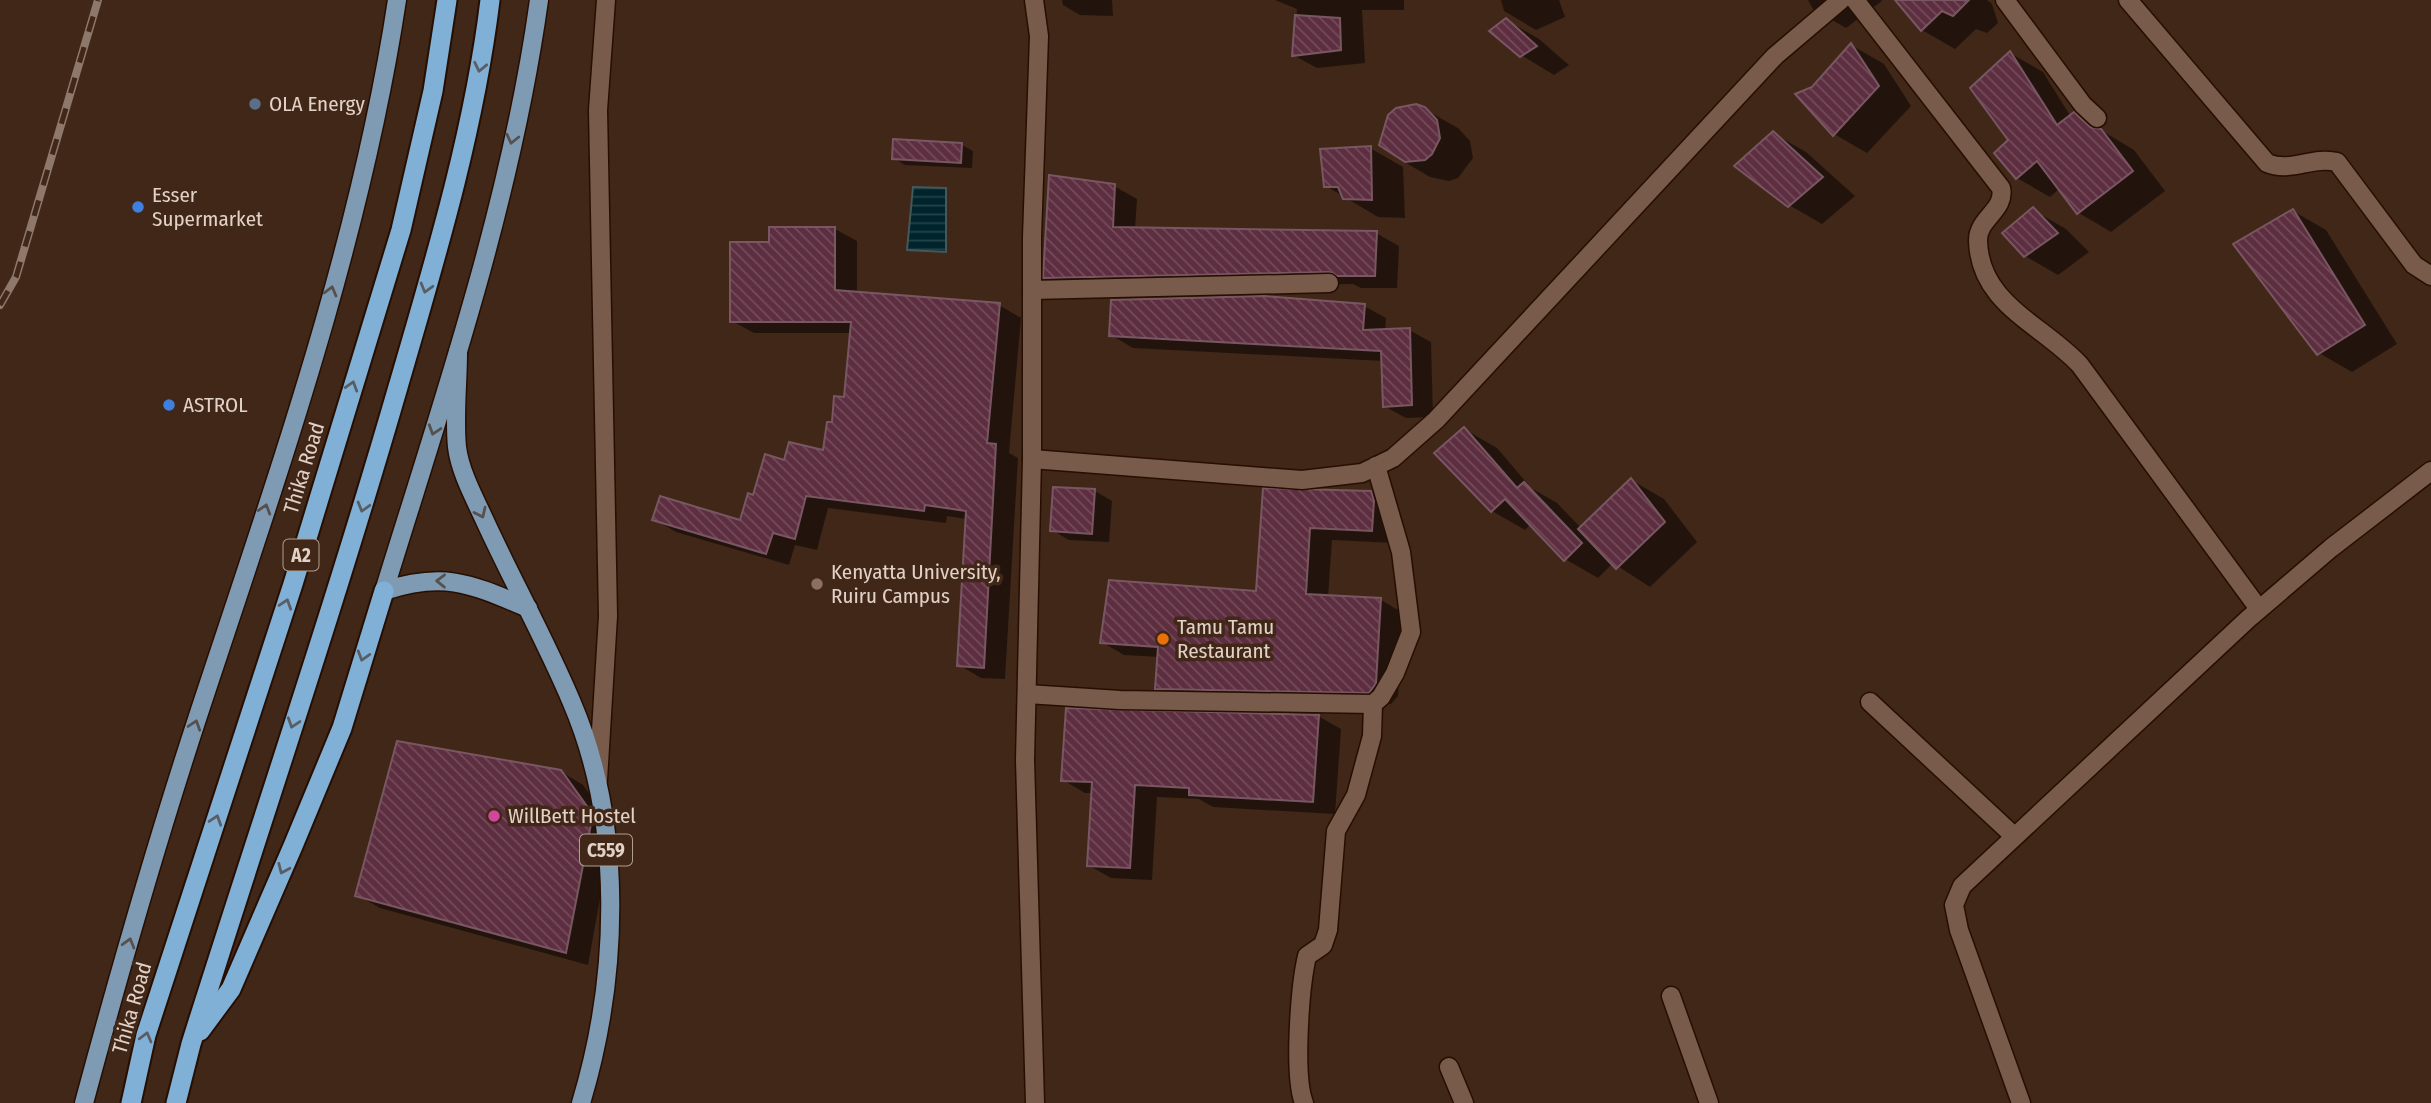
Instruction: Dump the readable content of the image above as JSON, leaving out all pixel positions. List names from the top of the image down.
{
  "streets": {
    "highway": ["Thika Road", "A2"],
    "main road": ["C559"]
  },
  "one_way": ["Thika Road"],
  "places": [
    "OLA Energy",
    "Esser Supermarket",
    "ASTROL",
    "Kenyatta University, Ruiru Campus",
    "Tamu Tamu Restaurant",
    "WillBett Hostel"
  ]
}
